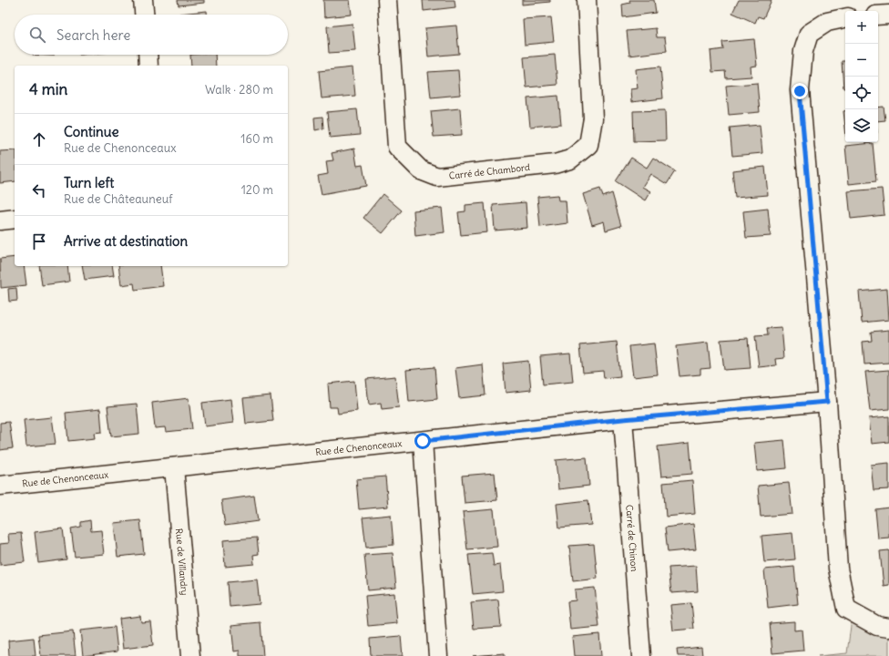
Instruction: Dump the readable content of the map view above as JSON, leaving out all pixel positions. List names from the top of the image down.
{
  "streets": {
    "street": [
      "Carré de Chambord",
      "Rue de Chenonceaux",
      "Carré de Chinon",
      "Rue de Villandry"
    ]
  },
  "crossings": [
    ["Rue de Chenonceaux", "Carré de Chinon"],
    ["Rue de Chenonceaux", "Rue de Villandry"]
  ],
  "page": {
    "map_buttons": ["+", "−"],
    "search": "Search here",
    "heading": ["4 min", "Walk · 280 m"],
    "list": [
      ["Continue", "Rue de Chenonceaux", "160 m"],
      ["Turn left", "Rue de Châteauneuf", "120 m"],
      "Arrive at destination"
    ]
  }
}
